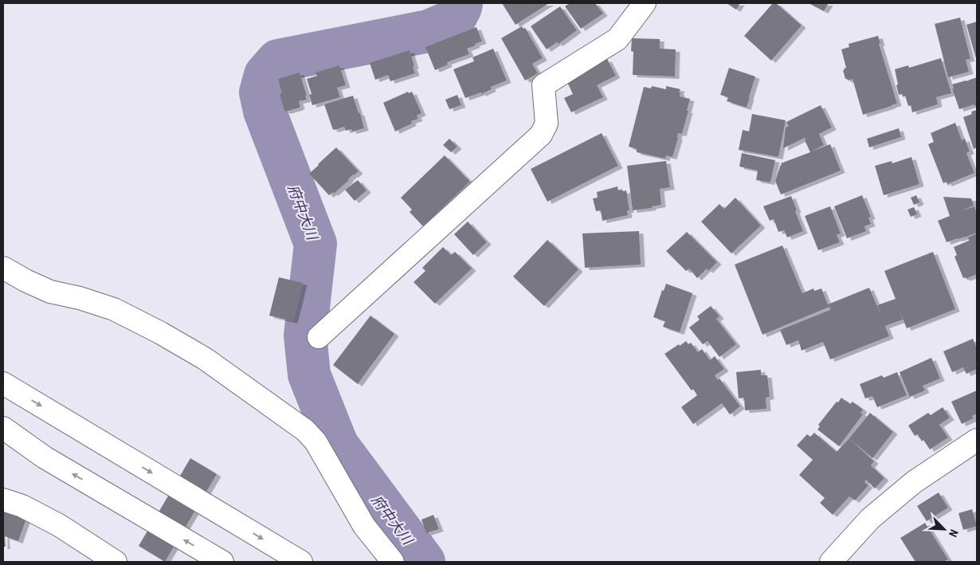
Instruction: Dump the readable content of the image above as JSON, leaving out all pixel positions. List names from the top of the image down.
{
  "water": ["府中大川"],
  "north": "bottom right"
}
